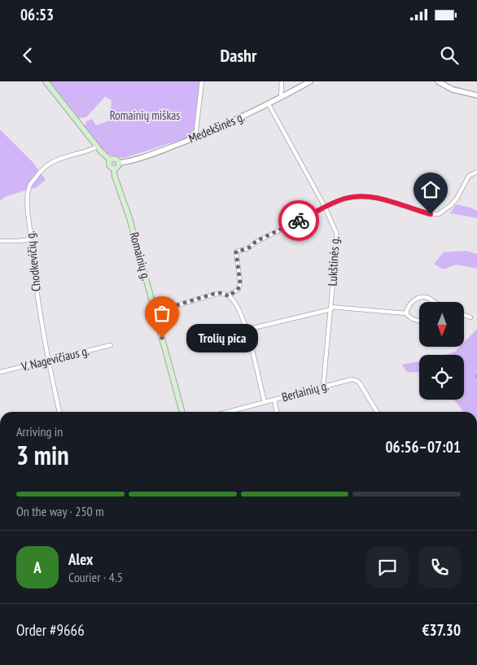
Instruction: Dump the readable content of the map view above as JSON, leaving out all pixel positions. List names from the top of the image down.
{
  "streets": {
    "main road": ["Romainių g."],
    "street": [
      "Medekšinės g.",
      "Chodkevičių g.",
      "Lukštinės g.",
      "V. Nagevičiaus g.",
      "Berlainių g."
    ]
  },
  "crossings": [
    ["Medekšinės g.", "Romainių g."],
    ["Medekšinės g.", "Lukštinės g."],
    ["Chodkevičių g.", "V. Nagevičiaus g."],
    ["Lukštinės g.", "Berlainių g."]
  ],
  "parks": ["Romainių miškas"],
  "places": ["Trolių pica"],
  "north": "bottom",
  "page": {
    "status": "06:53",
    "header": "Dashr",
    "bubble": "Trolių pica",
    "heading": ["3 min", "Arriving in", "06:56–07:01"],
    "panel": [
      "Alex",
      "Courier · 4.5",
      "Order #9666",
      "€37.30"
    ],
    "bar": "On the way · 250 m",
    "round": "A"
  }
}
